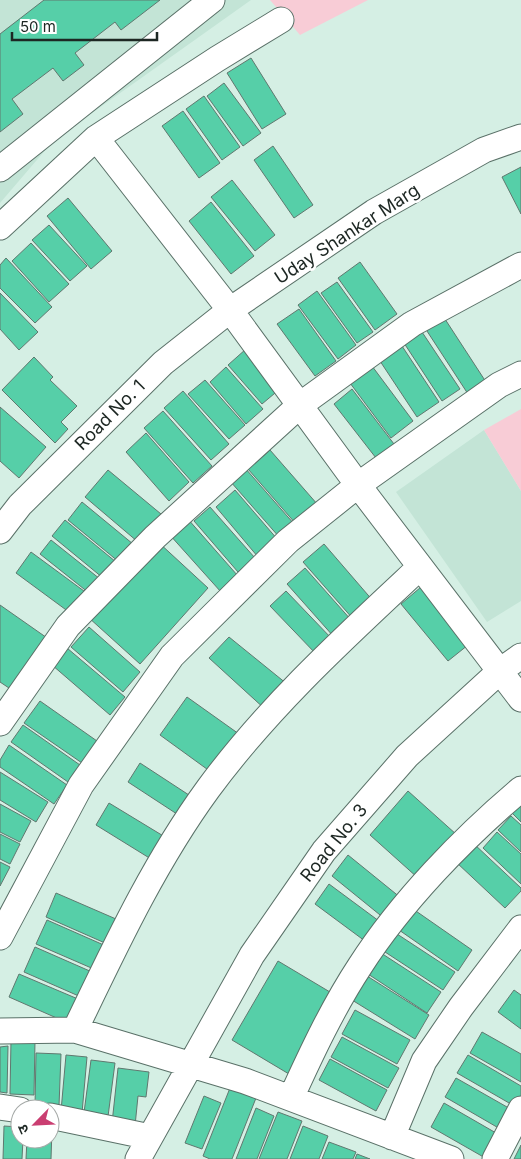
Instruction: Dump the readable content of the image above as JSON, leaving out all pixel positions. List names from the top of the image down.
{
  "streets": {
    "street": ["Uday Shankar Marg", "Road No. 1", "Road No. 3"]
  },
  "crossings": [
    ["Uday Shankar Marg", "Road No. 1"]
  ],
  "scale_bar": "50 m",
  "north": "bottom left"
}
